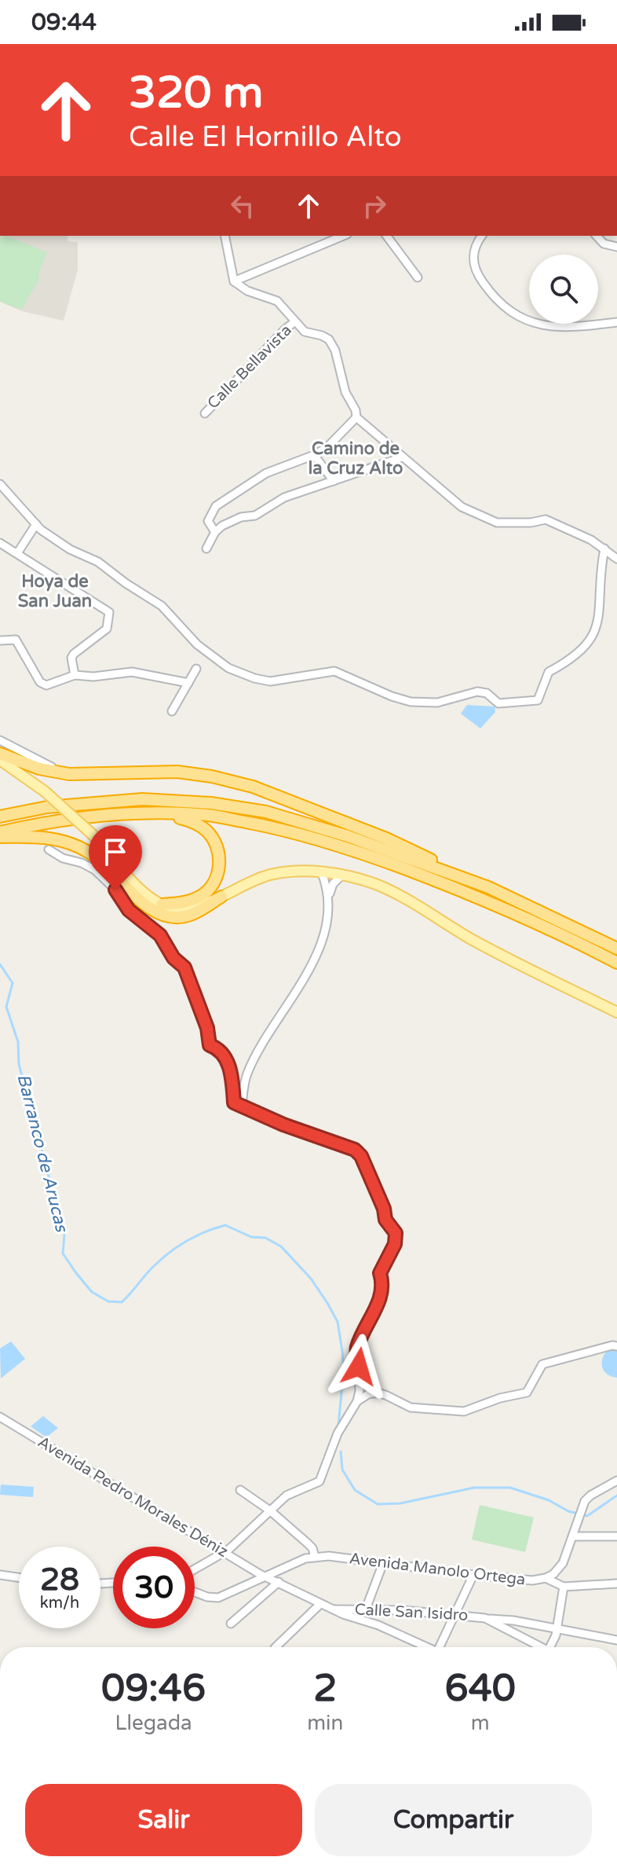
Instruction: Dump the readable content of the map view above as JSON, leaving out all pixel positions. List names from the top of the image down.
{
  "streets": {
    "street": [
      "Calle Bellavista",
      "Avenida Pedro Morales Déniz",
      "Avenida Manolo Ortega",
      "Calle San Isidro"
    ]
  },
  "crossings": [
    ["Avenida Pedro Morales Déniz", "Avenida Manolo Ortega"],
    ["Avenida Pedro Morales Déniz", "Calle San Isidro"]
  ],
  "districts": ["Camino de la Cruz Alto", "Hoya de San Juan"],
  "water": ["Barranco de Arucas"],
  "page": {
    "status": "09:44",
    "turn": ["320 m", "Calle El Hornillo Alto"],
    "speed": "28 km/h",
    "limit": "30",
    "eta": [
      "09:46",
      "Llegada",
      "2",
      "min",
      "640",
      "m"
    ],
    "buttons": ["Salir", "Compartir"]
  }
}
